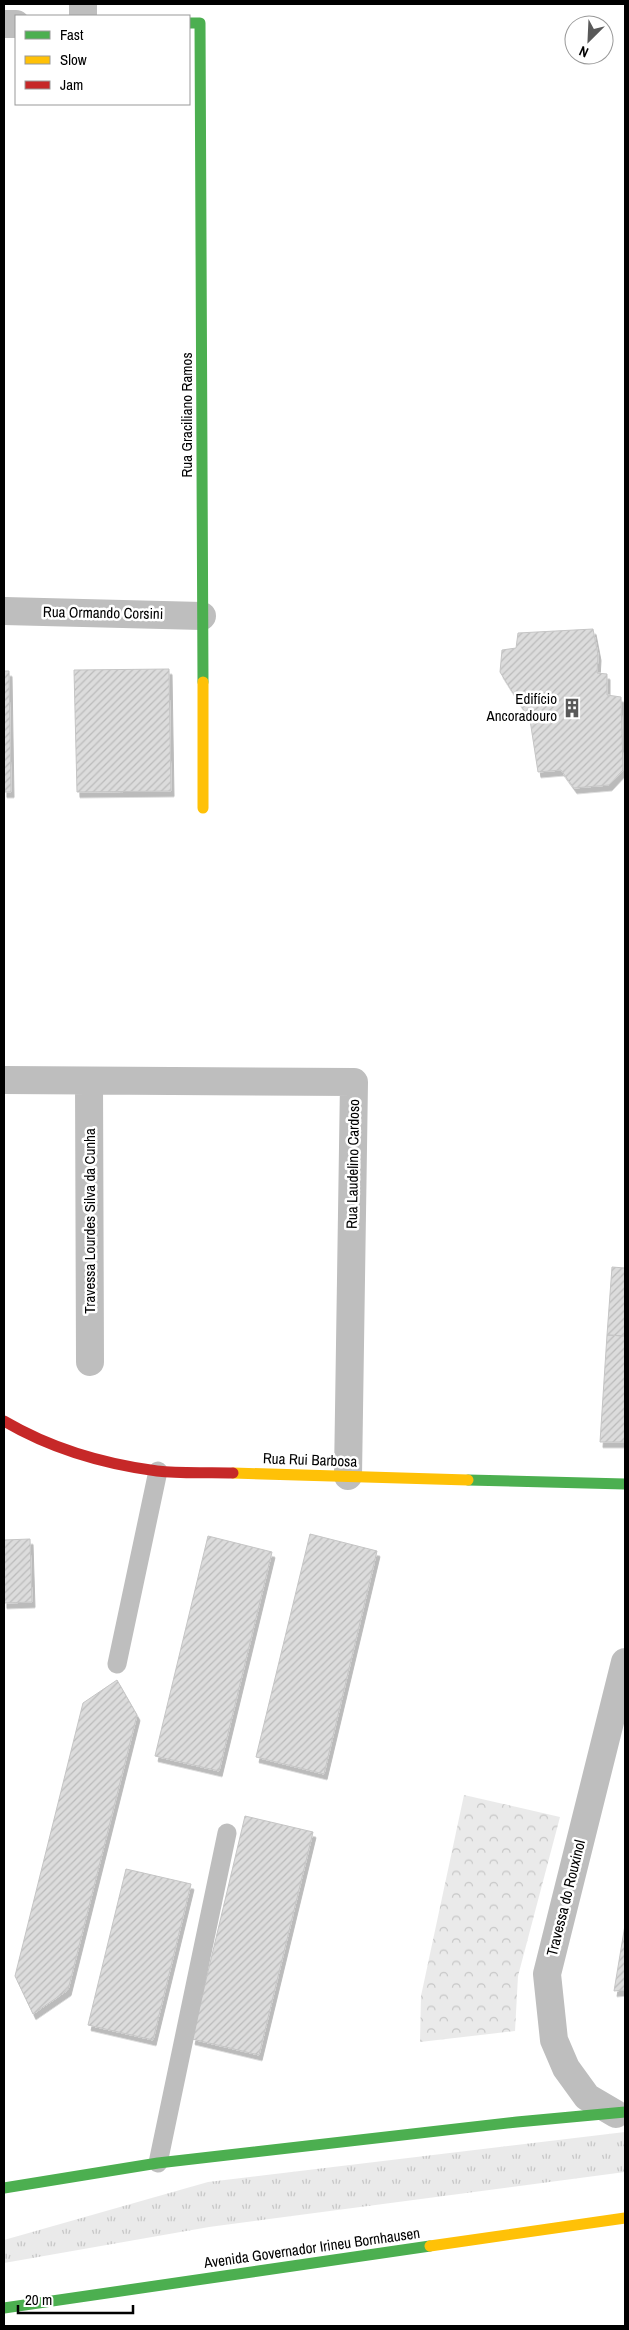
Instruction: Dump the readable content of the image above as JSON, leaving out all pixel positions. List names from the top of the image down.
{
  "streets": {
    "main road": ["Rua Graciliano Ramos", "Rua Rui Barbosa", "Avenida Governador Irineu Bornhausen"],
    "street": [
      "Rua Ormando Corsini",
      "Rua Laudelino Cardoso",
      "Travessa Lourdes Silva da Cunha",
      "Travessa do Rouxinol"
    ]
  },
  "crossings": [
    ["Rua Graciliano Ramos", "Rua Ormando Corsini"],
    ["Rua Laudelino Cardoso", "Travessa Lourdes Silva da Cunha"],
    ["Rua Laudelino Cardoso", "Rua Rui Barbosa"]
  ],
  "places": {
    "building": ["Edifício Ancoradouro"]
  },
  "legend": ["Fast", "Slow", "Jam"],
  "scale_bar": "20 m",
  "north": "bottom left"
}
